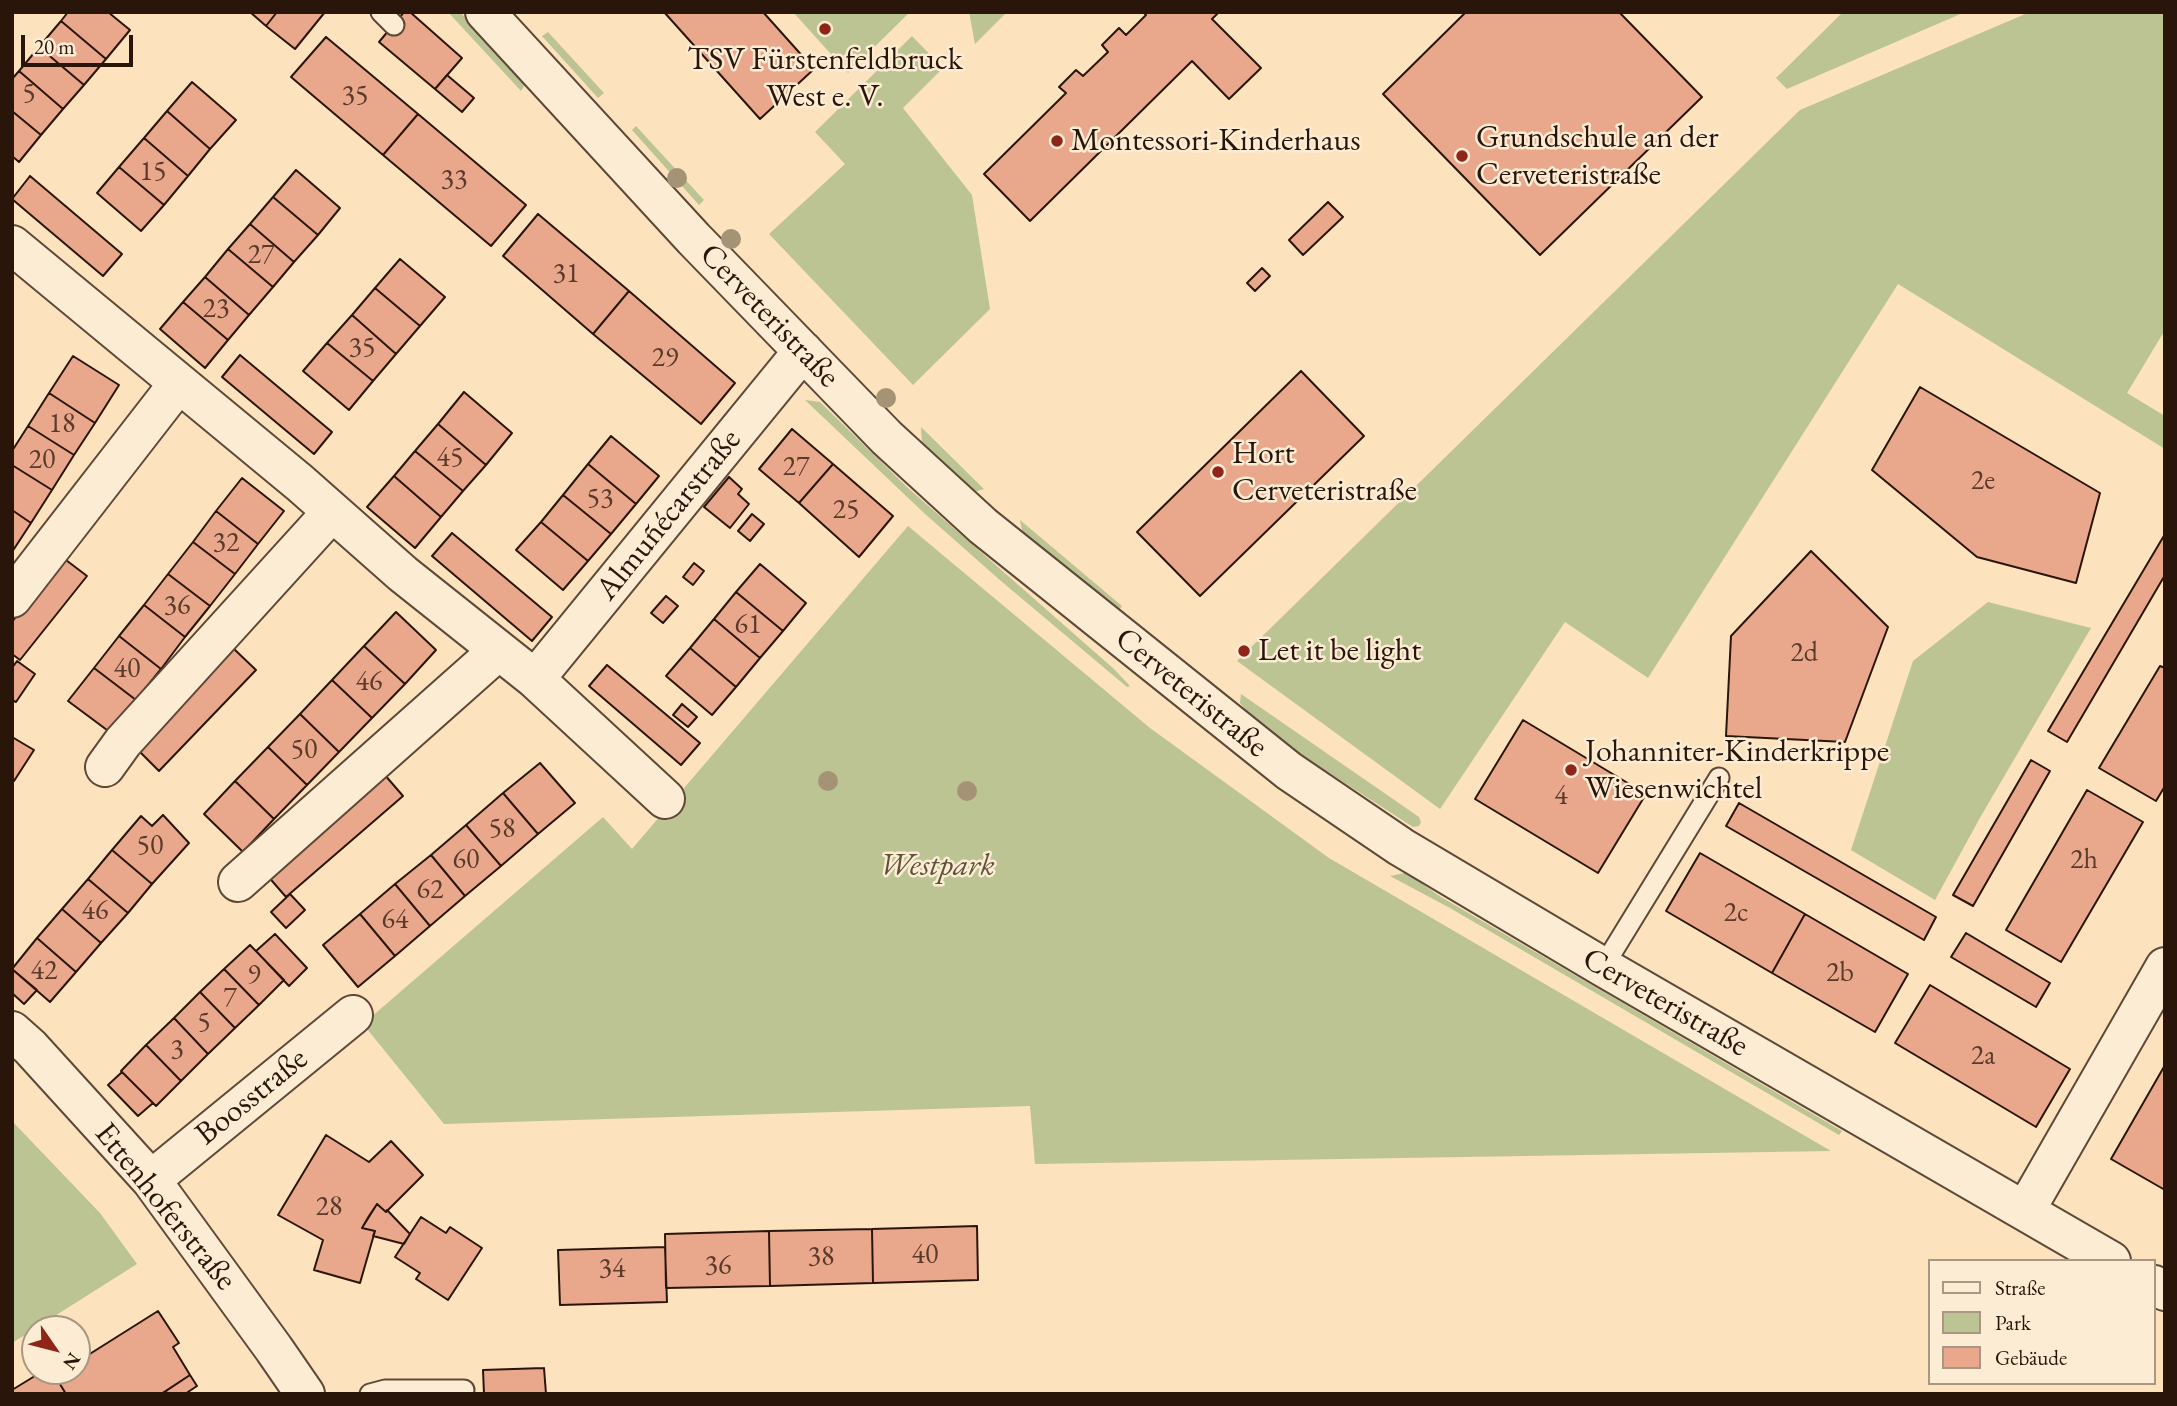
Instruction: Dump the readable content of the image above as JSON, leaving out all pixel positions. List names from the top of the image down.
{
  "streets": {
    "street": [
      "Cerveteristraße",
      "Almuñécarstraße",
      "Boosstraße",
      "Ettenhoferstraße"
    ]
  },
  "crossings": [
    ["Cerveteristraße", "Almuñécarstraße"],
    ["Boosstraße", "Ettenhoferstraße"]
  ],
  "parks": ["Westpark"],
  "places": [
    "TSV Fürstenfeldbruck West e. V.",
    "Montessori-Kinderhaus",
    "Grundschule an der Cerveteristraße",
    "Hort Cerveteristraße",
    "Let it be light",
    "Johanniter-Kinderkrippe Wiesenwichtel"
  ],
  "house_numbers": [
    "5",
    "35",
    "15",
    "33",
    "27",
    "31",
    "23",
    "35",
    "29",
    "18",
    "45",
    "20",
    "27",
    "2e",
    "53",
    "25",
    "32",
    "36",
    "61",
    "2d",
    "40",
    "46",
    "50",
    "4",
    "58",
    "50",
    "60",
    "2h",
    "62",
    "46",
    "2c",
    "64",
    "42",
    "2b",
    "9",
    "7",
    "5",
    "3",
    "2a",
    "28",
    "40",
    "38",
    "36",
    "34"
  ],
  "legend": ["Straße", "Park", "Gebäude"],
  "scale_bar": "20 m",
  "north": "bottom right"
}
